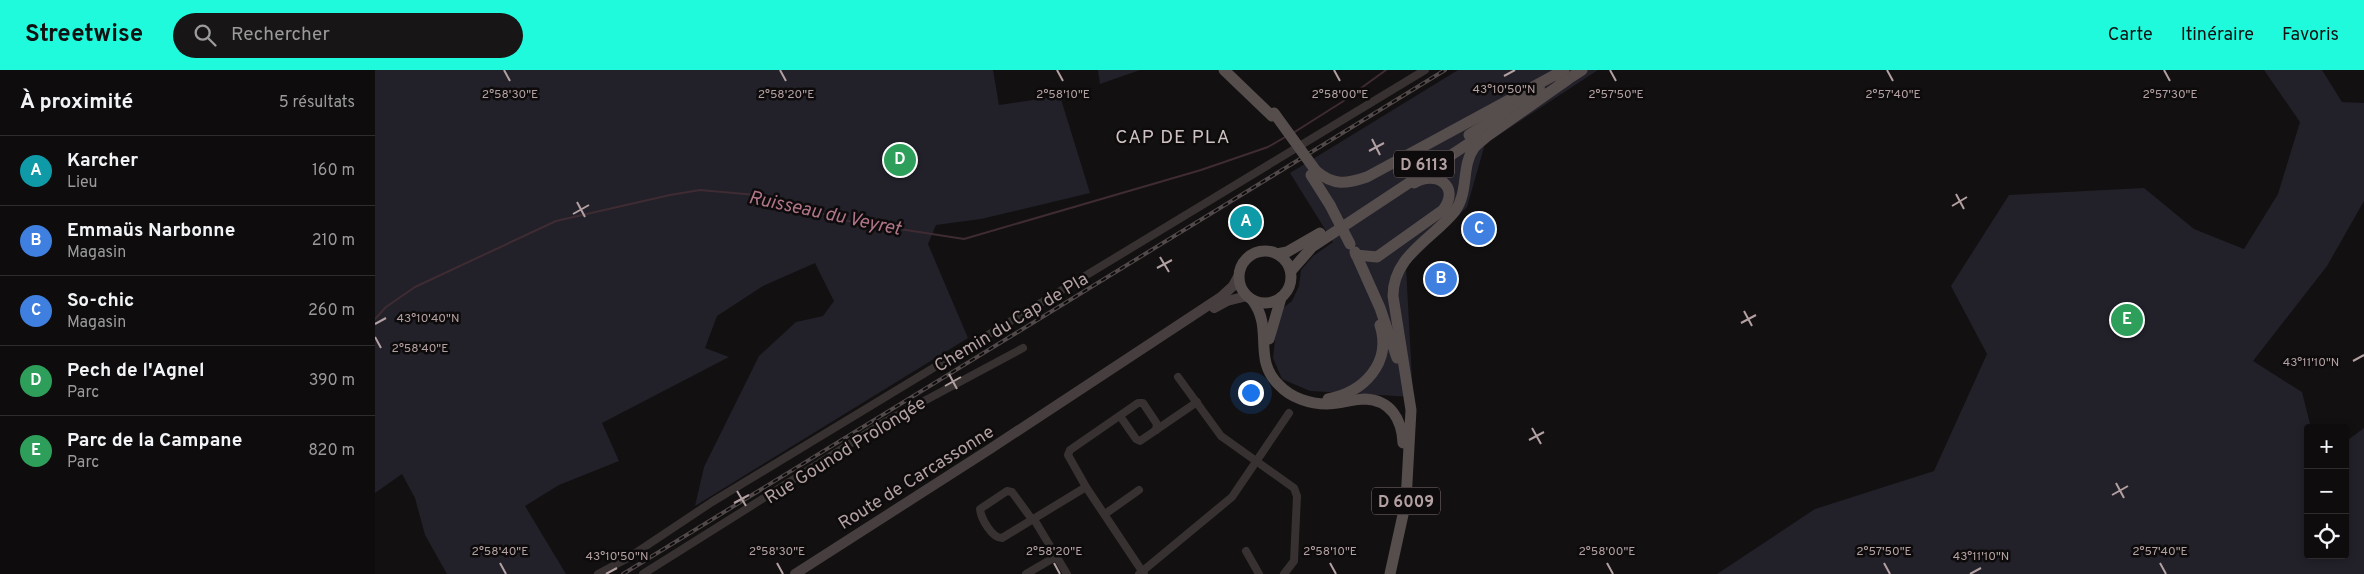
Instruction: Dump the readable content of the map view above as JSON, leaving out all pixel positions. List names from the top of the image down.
{
  "streets": {
    "main road": ["D 6113", "Route de Carcassonne", "D 6009"],
    "street": ["Chemin du Cap de Pla", "Rue Gounod Prolongée"]
  },
  "crossings": [
    ["D 6113", "Route de Carcassonne"]
  ],
  "districts": ["CAP DE PLA"],
  "water": ["Ruisseau du Veyret"],
  "page": {
    "header": "Streetwise",
    "search": "Rechercher",
    "nav": ["Carte", "Itinéraire", "Favoris"],
    "heading": ["À proximité", "5 résultats"],
    "list": [
      {
        "mark": "A",
        "name": "Karcher",
        "note": "Lieu",
        "value": "160 m"
      },
      {
        "mark": "B",
        "name": "Emmaüs Narbonne",
        "note": "Magasin",
        "value": "210 m"
      },
      {
        "mark": "C",
        "name": "So-chic",
        "note": "Magasin",
        "value": "260 m"
      },
      {
        "mark": "D",
        "name": "Pech de l'Agnel",
        "note": "Parc",
        "value": "390 m"
      },
      {
        "mark": "E",
        "name": "Parc de la Campane",
        "note": "Parc",
        "value": "820 m"
      }
    ],
    "pins": [
      "D",
      "A",
      "C",
      "B",
      "E"
    ],
    "map_buttons": ["+", "−"]
  },
  "coordinates": [
    "43°10'50\"N",
    "2°58'30\"E",
    "2°58'20\"E",
    "2°58'10\"E",
    "2°58'00\"E",
    "2°57'50\"E",
    "2°57'40\"E",
    "2°57'30\"E",
    "43°10'40\"N",
    "2°58'40\"E",
    "43°11'10\"N"
  ]
}
